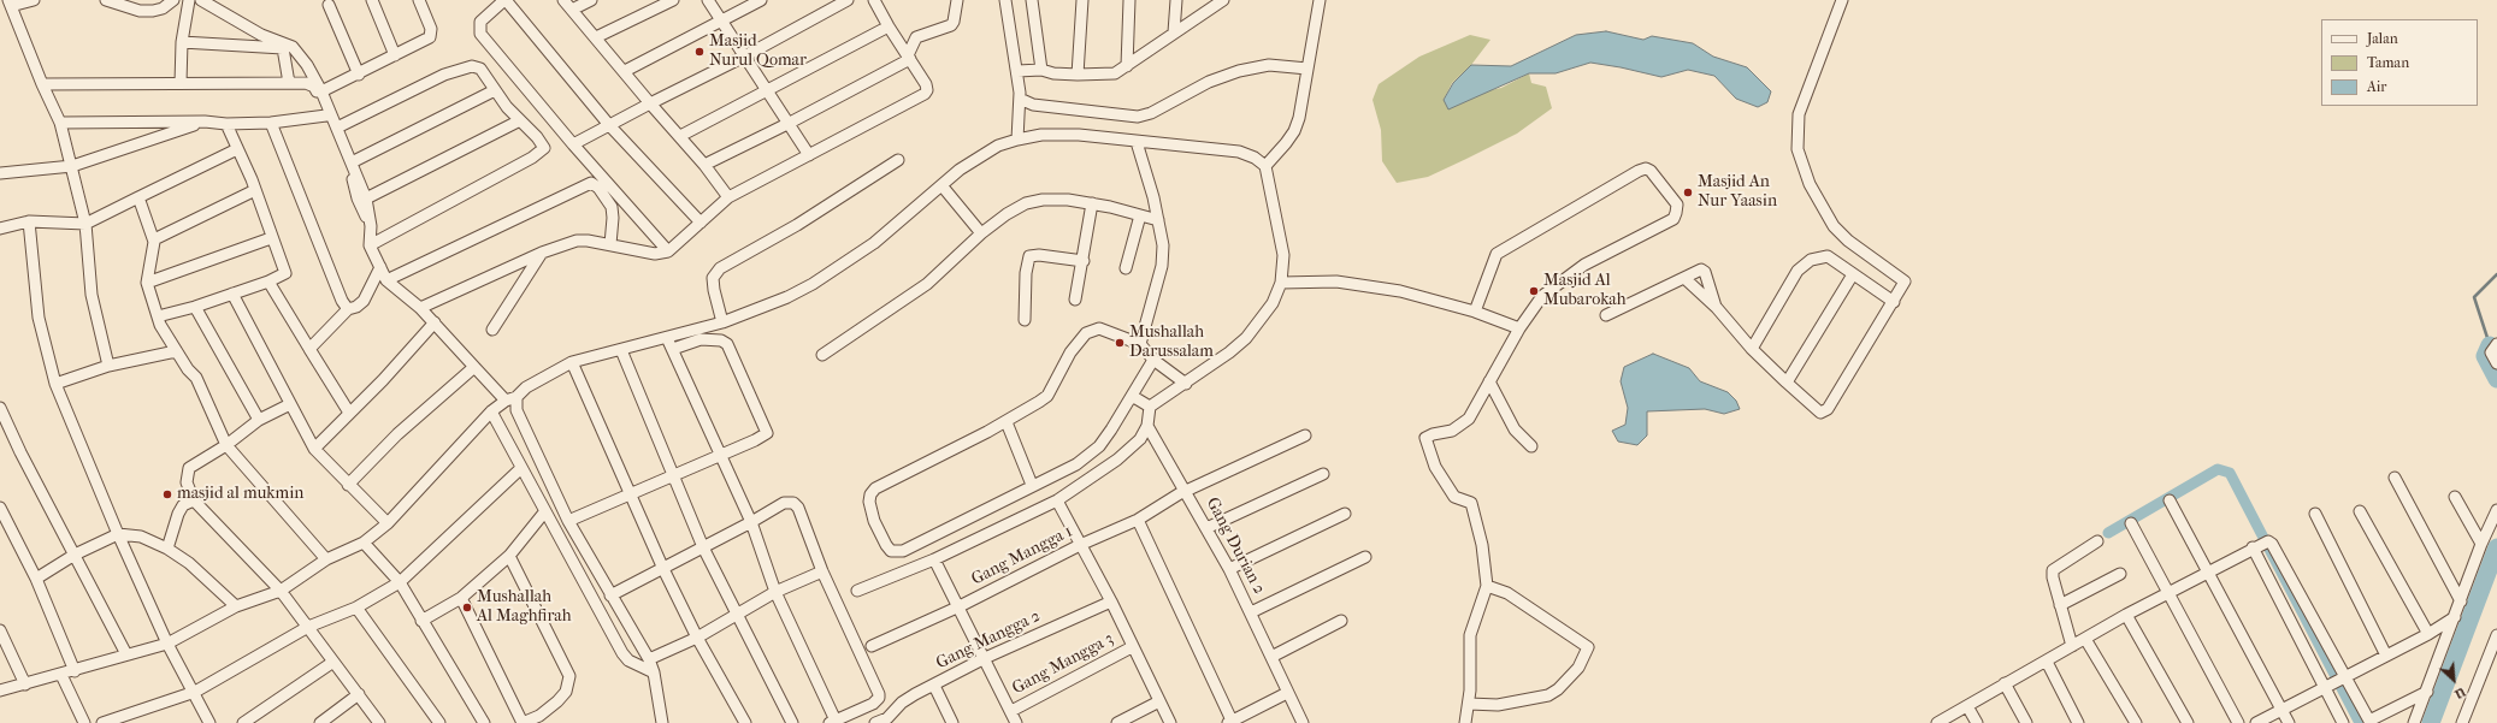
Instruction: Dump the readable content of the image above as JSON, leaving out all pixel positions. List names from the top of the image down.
{
  "streets": {
    "street": [
      "Gang Durian 2",
      "Gang Mangga 1",
      "Gang Mangga 2",
      "Gang Mangga 3"
    ]
  },
  "crossings": [
    ["Gang Durian 2", "Gang Mangga 1"]
  ],
  "places": [
    "Masjid Nurul Qomar",
    "Masjid An Nur Yaasin",
    "Masjid Al Mubarokah",
    "Mushallah Darussalam",
    "masjid al mukmin",
    "Mushallah Al Maghfirah"
  ],
  "legend": ["Jalan", "Taman", "Air"],
  "north": "bottom right"
}
